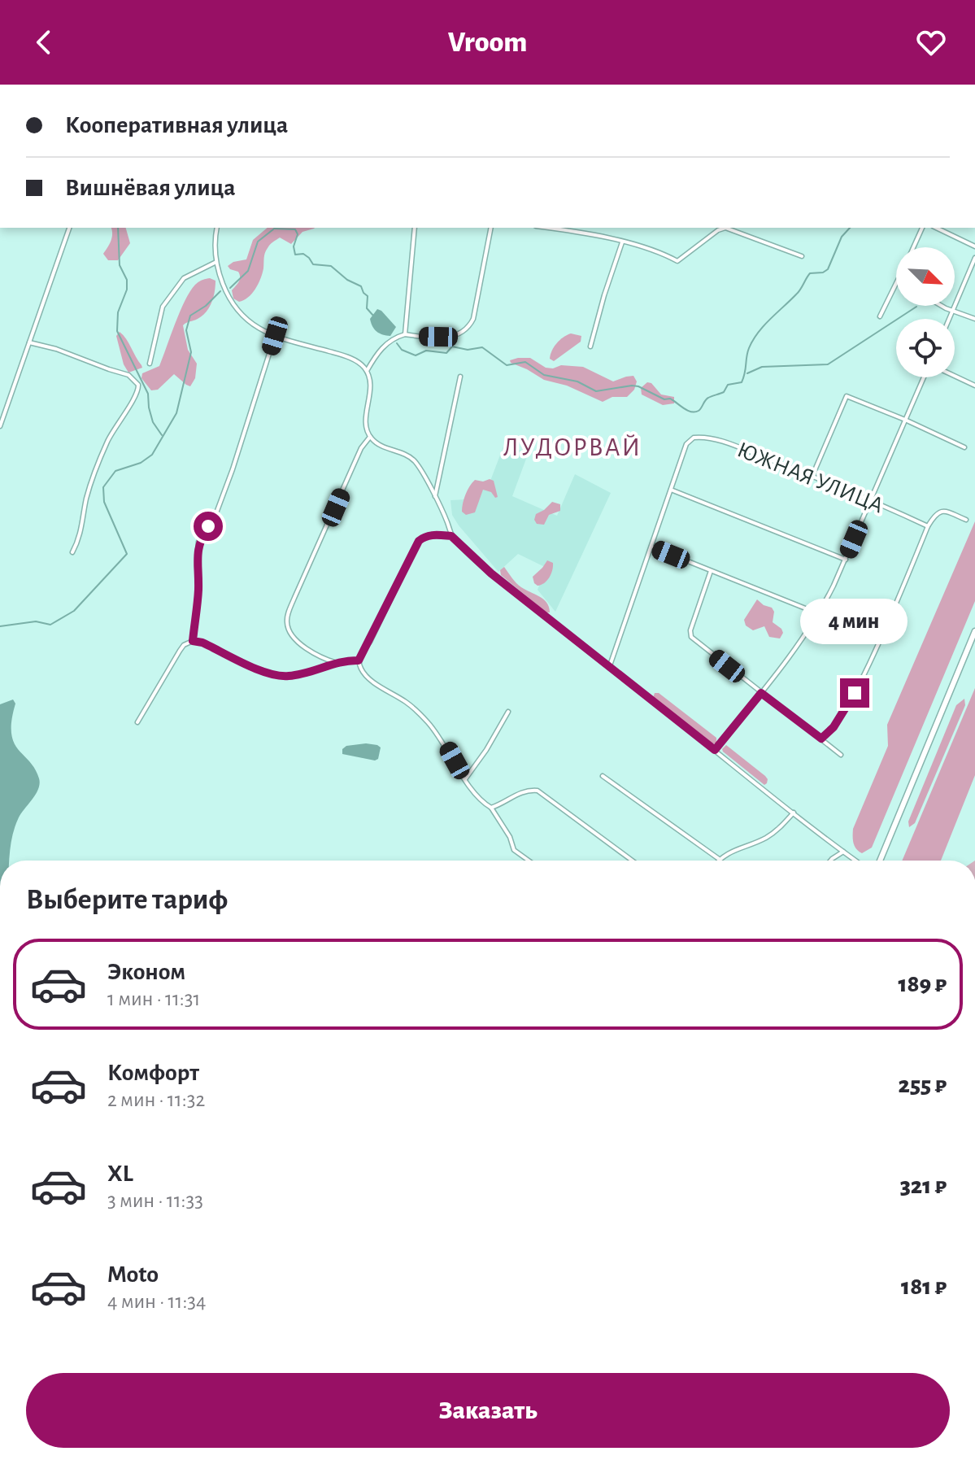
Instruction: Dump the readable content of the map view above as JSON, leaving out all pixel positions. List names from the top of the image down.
{
  "streets": {
    "street": ["ЮЖНАЯ УЛИЦА"]
  },
  "districts": ["ЛУДОРВАЙ"],
  "north": "bottom right",
  "page": {
    "header": "Vroom",
    "banner": ["Кооперативная улица", "Вишнёвая улица"],
    "bubble": "4 мин",
    "heading": "Выберите тариф",
    "list": [
      {
        "name": "Эконом",
        "note": "1 мин · 11:31",
        "value": "189 ₽"
      },
      {
        "name": "Комфорт",
        "note": "2 мин · 11:32",
        "value": "255 ₽"
      },
      {
        "name": "XL",
        "note": "3 мин · 11:33",
        "value": "321 ₽"
      },
      {
        "name": "Moto",
        "note": "4 мин · 11:34",
        "value": "181 ₽"
      }
    ],
    "buttons": "Заказать"
  }
}
